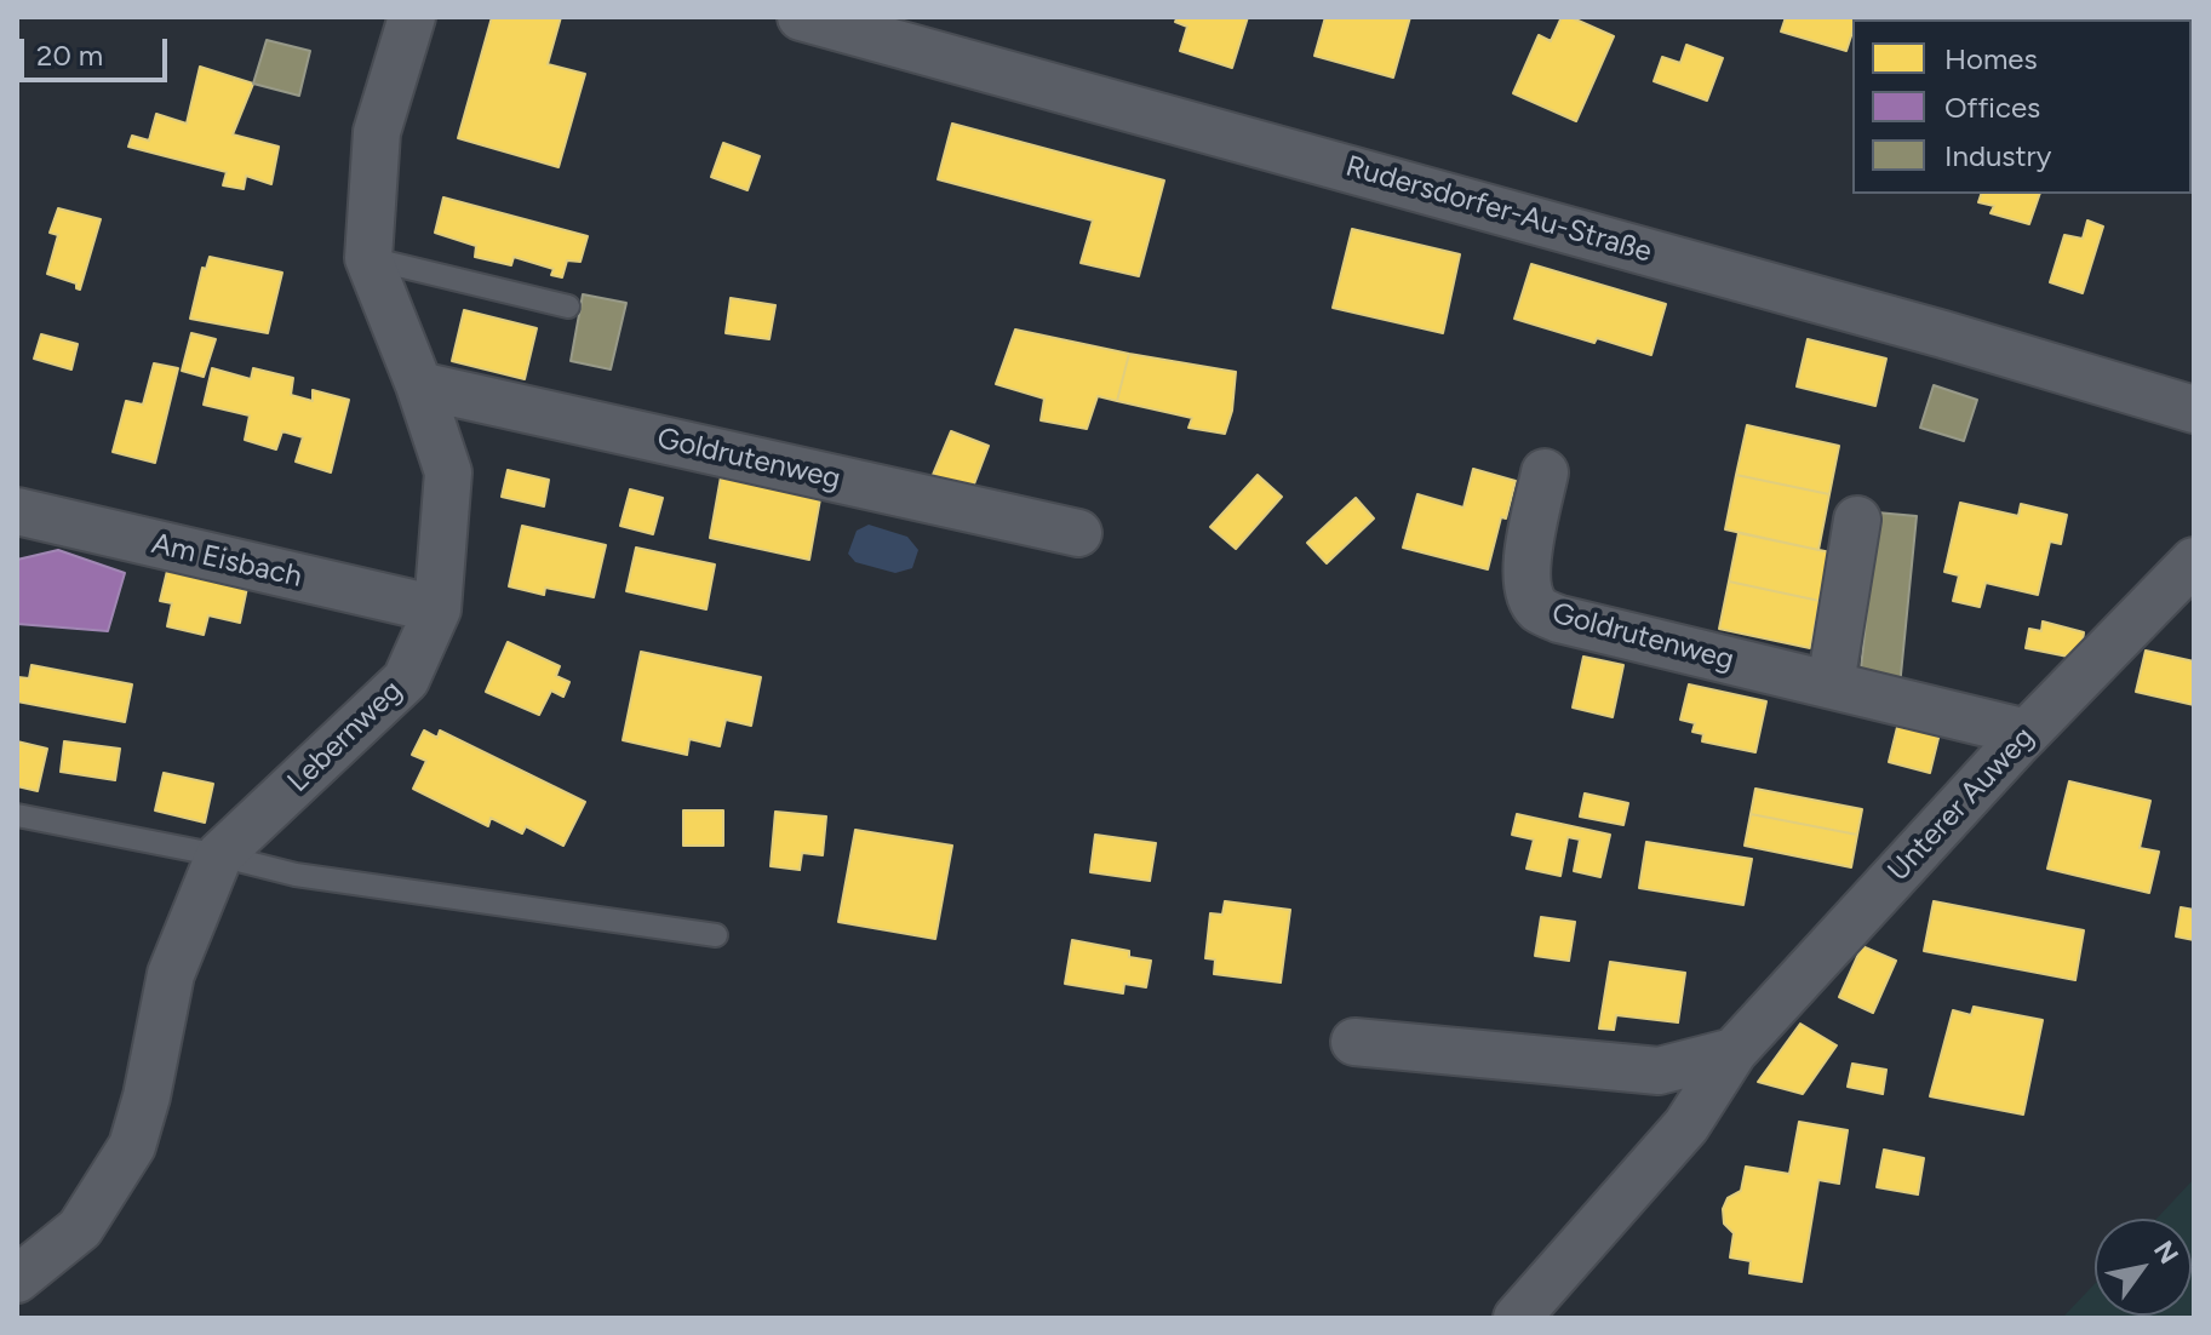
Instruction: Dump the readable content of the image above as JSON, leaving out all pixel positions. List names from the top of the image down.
{
  "streets": {
    "street": [
      "Rudersdorfer-Au-Straße",
      "Goldrutenweg",
      "Am Eisbach",
      "Lebernweg",
      "Unterer Auweg"
    ]
  },
  "crossings": [
    ["Goldrutenweg", "Lebernweg"],
    ["Goldrutenweg", "Unterer Auweg"],
    ["Am Eisbach", "Lebernweg"]
  ],
  "legend": ["Homes", "Offices", "Industry"],
  "scale_bar": "20 m",
  "north": "top right"
}
